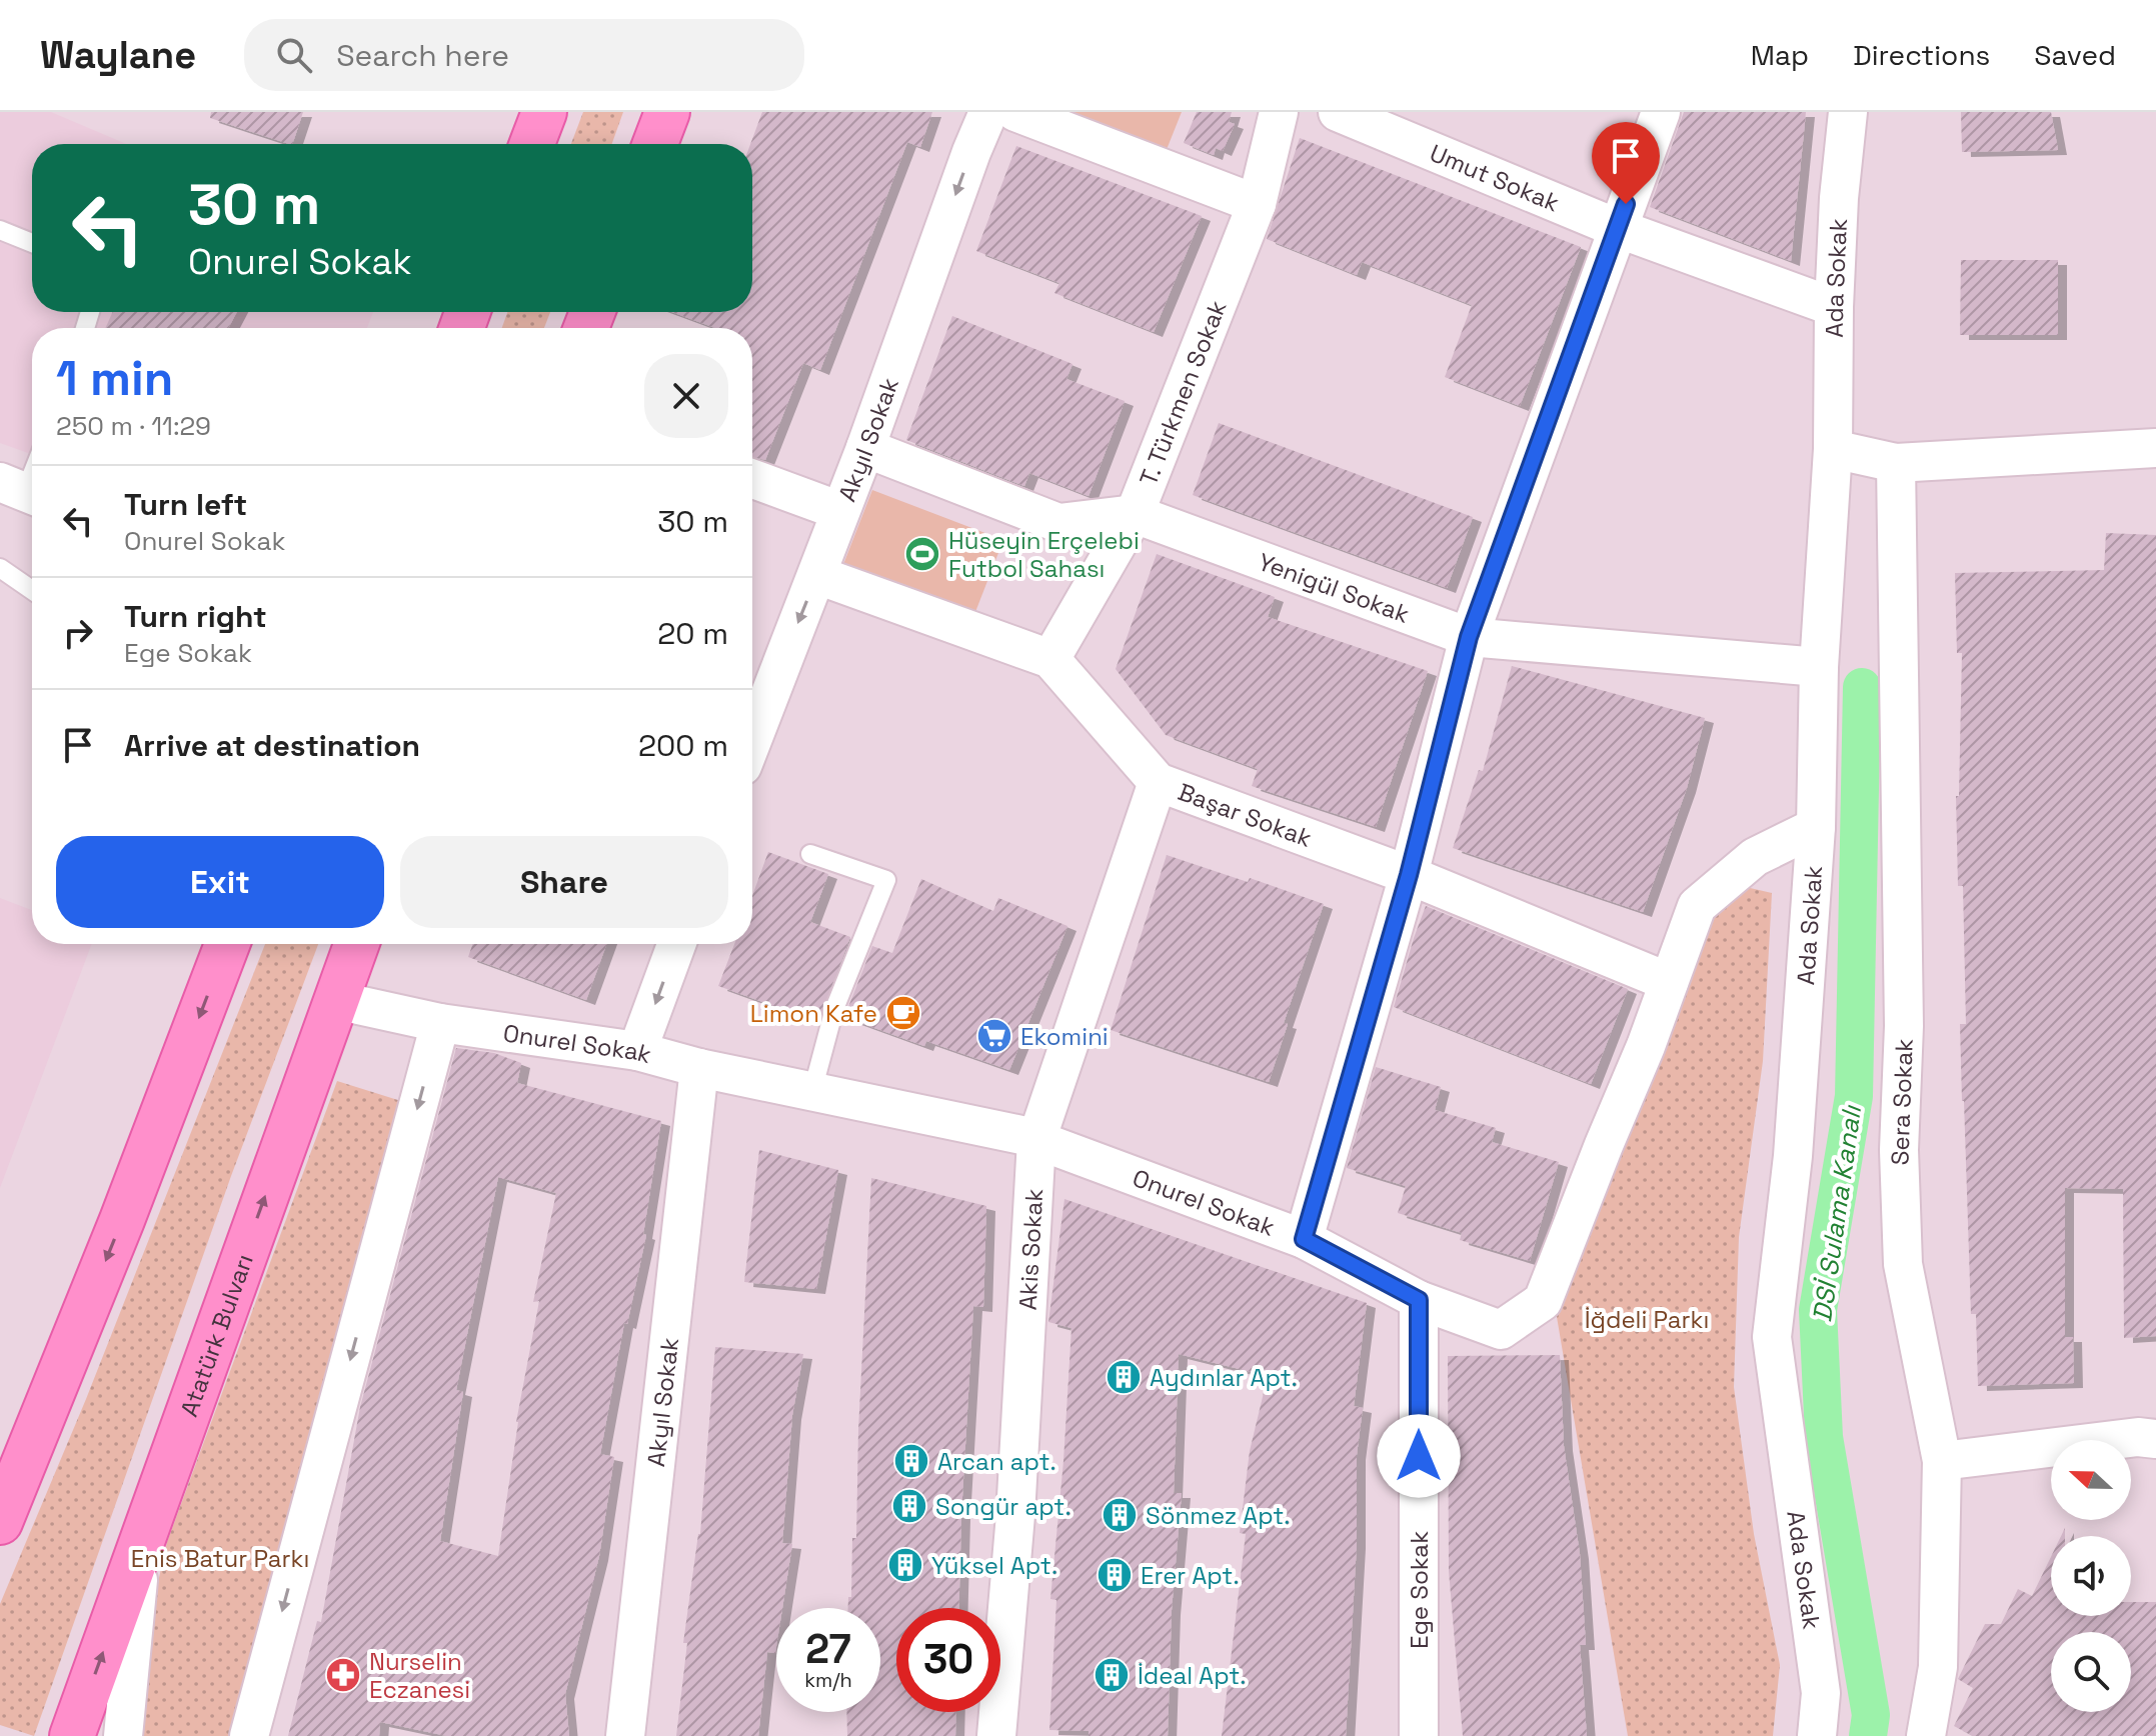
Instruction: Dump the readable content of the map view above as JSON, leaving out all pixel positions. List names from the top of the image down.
{
  "streets": {
    "main road": ["Atatürk Bulvarı"],
    "street": [
      "Umut Sokak",
      "Ada Sokak",
      "T. Türkmen Sokak",
      "Akyıl Sokak",
      "Yenigül Sokak",
      "Başar Sokak",
      "Onurel Sokak",
      "Sera Sokak",
      "Akis Sokak",
      "Ege Sokak"
    ]
  },
  "crossings": [
    ["Umut Sokak", "Ada Sokak"],
    ["Ada Sokak", "Yenigül Sokak"],
    ["Ada Sokak", "Onurel Sokak"],
    ["T. Türkmen Sokak", "Yenigül Sokak"],
    ["T. Türkmen Sokak", "Başar Sokak"],
    ["Akyıl Sokak", "Yenigül Sokak"],
    ["Akyıl Sokak", "Başar Sokak"],
    ["Akyıl Sokak", "Onurel Sokak"],
    ["Başar Sokak", "Onurel Sokak"],
    ["Başar Sokak", "Akis Sokak"],
    ["Onurel Sokak", "Akis Sokak"],
    ["Onurel Sokak", "Atatürk Bulvarı"],
    ["Onurel Sokak", "Ege Sokak"]
  ],
  "one_way": ["Akyıl Sokak"],
  "water": ["DSİ Sulama Kanalı"],
  "parks": ["İğdeli Parkı", "Enis Batur Parkı"],
  "places": {
    "sports": ["Hüseyin Erçelebi Futbol Sahası"],
    "cafe": ["Limon Kafe"],
    "supermarket": ["Ekomini"],
    "building": [
      "Aydınlar Apt.",
      "Arcan apt.",
      "Songür apt.",
      "Sönmez Apt.",
      "Yüksel Apt.",
      "Erer Apt.",
      "İdeal Apt."
    ],
    "pharmacy": ["Nurselin Eczanesi"]
  },
  "north": "left",
  "page": {
    "header": "Waylane",
    "search": "Search here",
    "nav": ["Map", "Directions", "Saved"],
    "turn": ["30 m", "Onurel Sokak"],
    "heading": ["1 min", "250 m · 11:29"],
    "list": [
      {
        "name": "Turn left",
        "note": "Onurel Sokak",
        "value": "30 m"
      },
      {
        "name": "Turn right",
        "note": "Ege Sokak",
        "value": "20 m"
      },
      {
        "name": "Arrive at destination",
        "value": "200 m"
      }
    ],
    "buttons": ["Exit", "Share"],
    "speed": "27 km/h",
    "limit": "30"
  }
}
